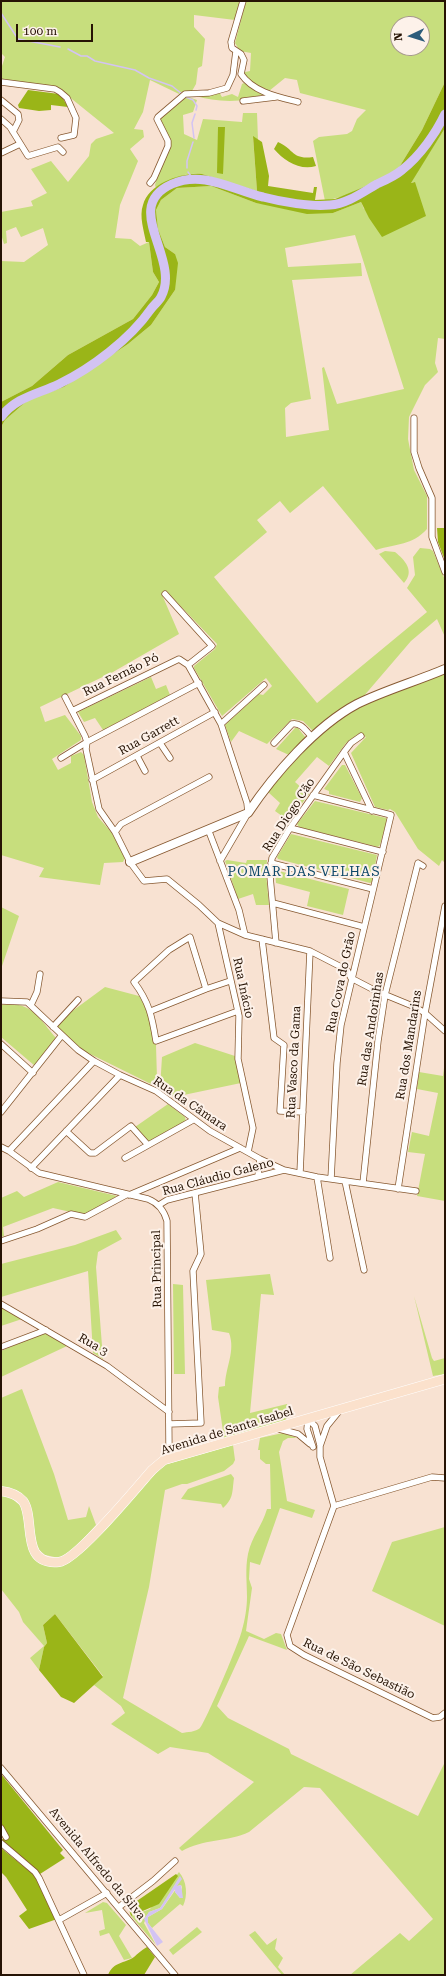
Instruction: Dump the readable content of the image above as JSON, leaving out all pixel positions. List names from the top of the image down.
{
  "streets": {
    "main road": ["Avenida de Santa Isabel"],
    "street": [
      "Rua Fernão Pó",
      "Rua Garrett",
      "Rua Diogo Cão",
      "Rua Cova do Grão",
      "Rua Inácio",
      "Rua das Andorinhas",
      "Rua dos Mandarins",
      "Rua Vasco da Gama",
      "Rua da Câmara",
      "Rua Cláudio Galeno",
      "Rua Principal",
      "Rua 3",
      "Rua de São Sebastião",
      "Avenida Alfredo da Silva"
    ]
  },
  "crossings": [
    ["Rua Cova do Grão", "Rua da Câmara"],
    ["Rua Inácio", "Rua da Câmara"],
    ["Rua das Andorinhas", "Rua da Câmara"],
    ["Rua dos Mandarins", "Rua da Câmara"],
    ["Rua Vasco da Gama", "Rua da Câmara"],
    ["Rua da Câmara", "Rua Cláudio Galeno"],
    ["Rua Cláudio Galeno", "Rua Principal"],
    ["Rua Principal", "Rua 3"],
    ["Rua Principal", "Avenida de Santa Isabel"]
  ],
  "districts": ["POMAR DAS VELHAS"],
  "scale_bar": "100 m",
  "north": "left"
}
